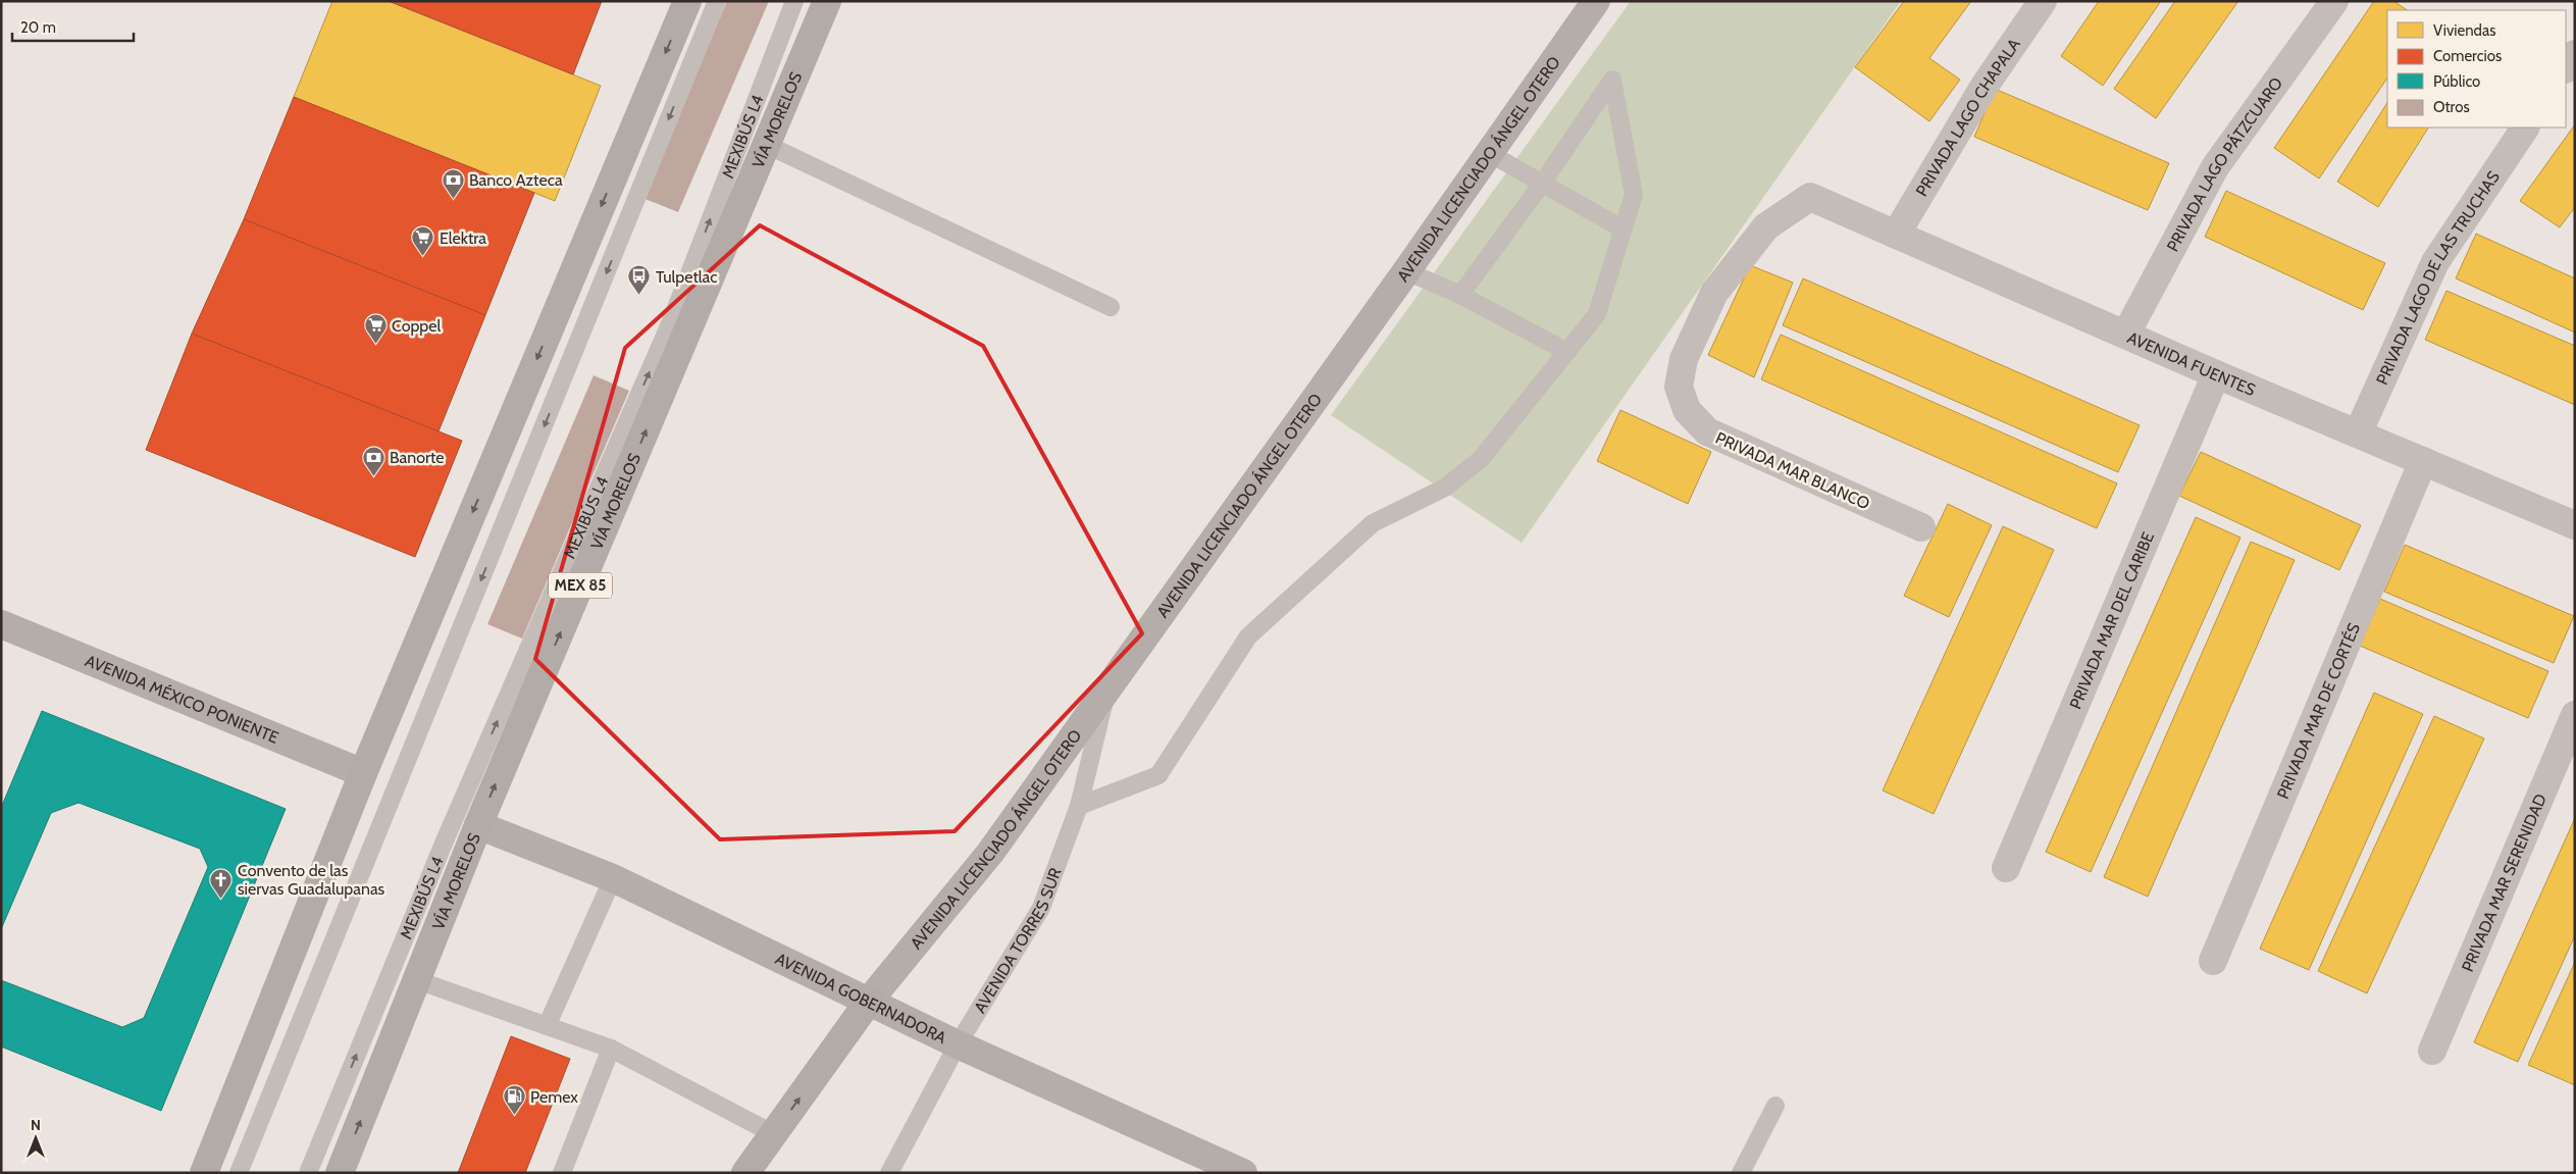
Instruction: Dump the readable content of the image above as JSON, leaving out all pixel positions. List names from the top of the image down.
{
  "streets": {
    "main road": [
      "VÍA MORELOS",
      "AVENIDA LICENCIADO ÁNGEL OTERO",
      "MEX 85",
      "AVENIDA MÉXICO PONIENTE",
      "AVENIDA GOBERNADORA"
    ],
    "street": [
      "PRIVADA LAGO CHAPALA",
      "PRIVADA LAGO PÁTZCUARO",
      "PRIVADA LAGO DE LAS TRUCHAS",
      "AVENIDA FUENTES",
      "PRIVADA MAR BLANCO",
      "PRIVADA MAR DEL CARIBE",
      "PRIVADA MAR DE CORTÉS",
      "PRIVADA MAR SERENIDAD"
    ],
    "lane": ["MEXIBÚS L4", "AVENIDA TORRES SUR"]
  },
  "crossings": [
    ["PRIVADA LAGO CHAPALA", "AVENIDA FUENTES"],
    ["VÍA MORELOS", "AVENIDA GOBERNADORA"],
    ["PRIVADA LAGO PÁTZCUARO", "AVENIDA FUENTES"],
    ["AVENIDA LICENCIADO ÁNGEL OTERO", "AVENIDA TORRES SUR"],
    ["AVENIDA LICENCIADO ÁNGEL OTERO", "AVENIDA GOBERNADORA"],
    ["PRIVADA LAGO DE LAS TRUCHAS", "AVENIDA FUENTES"],
    ["AVENIDA FUENTES", "PRIVADA MAR BLANCO"],
    ["AVENIDA FUENTES", "PRIVADA MAR DEL CARIBE"],
    ["AVENIDA FUENTES", "PRIVADA MAR DE CORTÉS"],
    ["AVENIDA TORRES SUR", "AVENIDA GOBERNADORA"]
  ],
  "places": {
    "bank": ["Banco Azteca", "Banorte"],
    "supermarket": ["Elektra", "Coppel"],
    "bus stop": ["Tulpetlac"],
    "church": ["Convento de las siervas Guadalupanas"],
    "fuel station": ["Pemex"]
  },
  "legend": [
    "Viviendas",
    "Comercios",
    "Público",
    "Otros"
  ],
  "scale_bar": "20 m",
  "north": "top"
}
